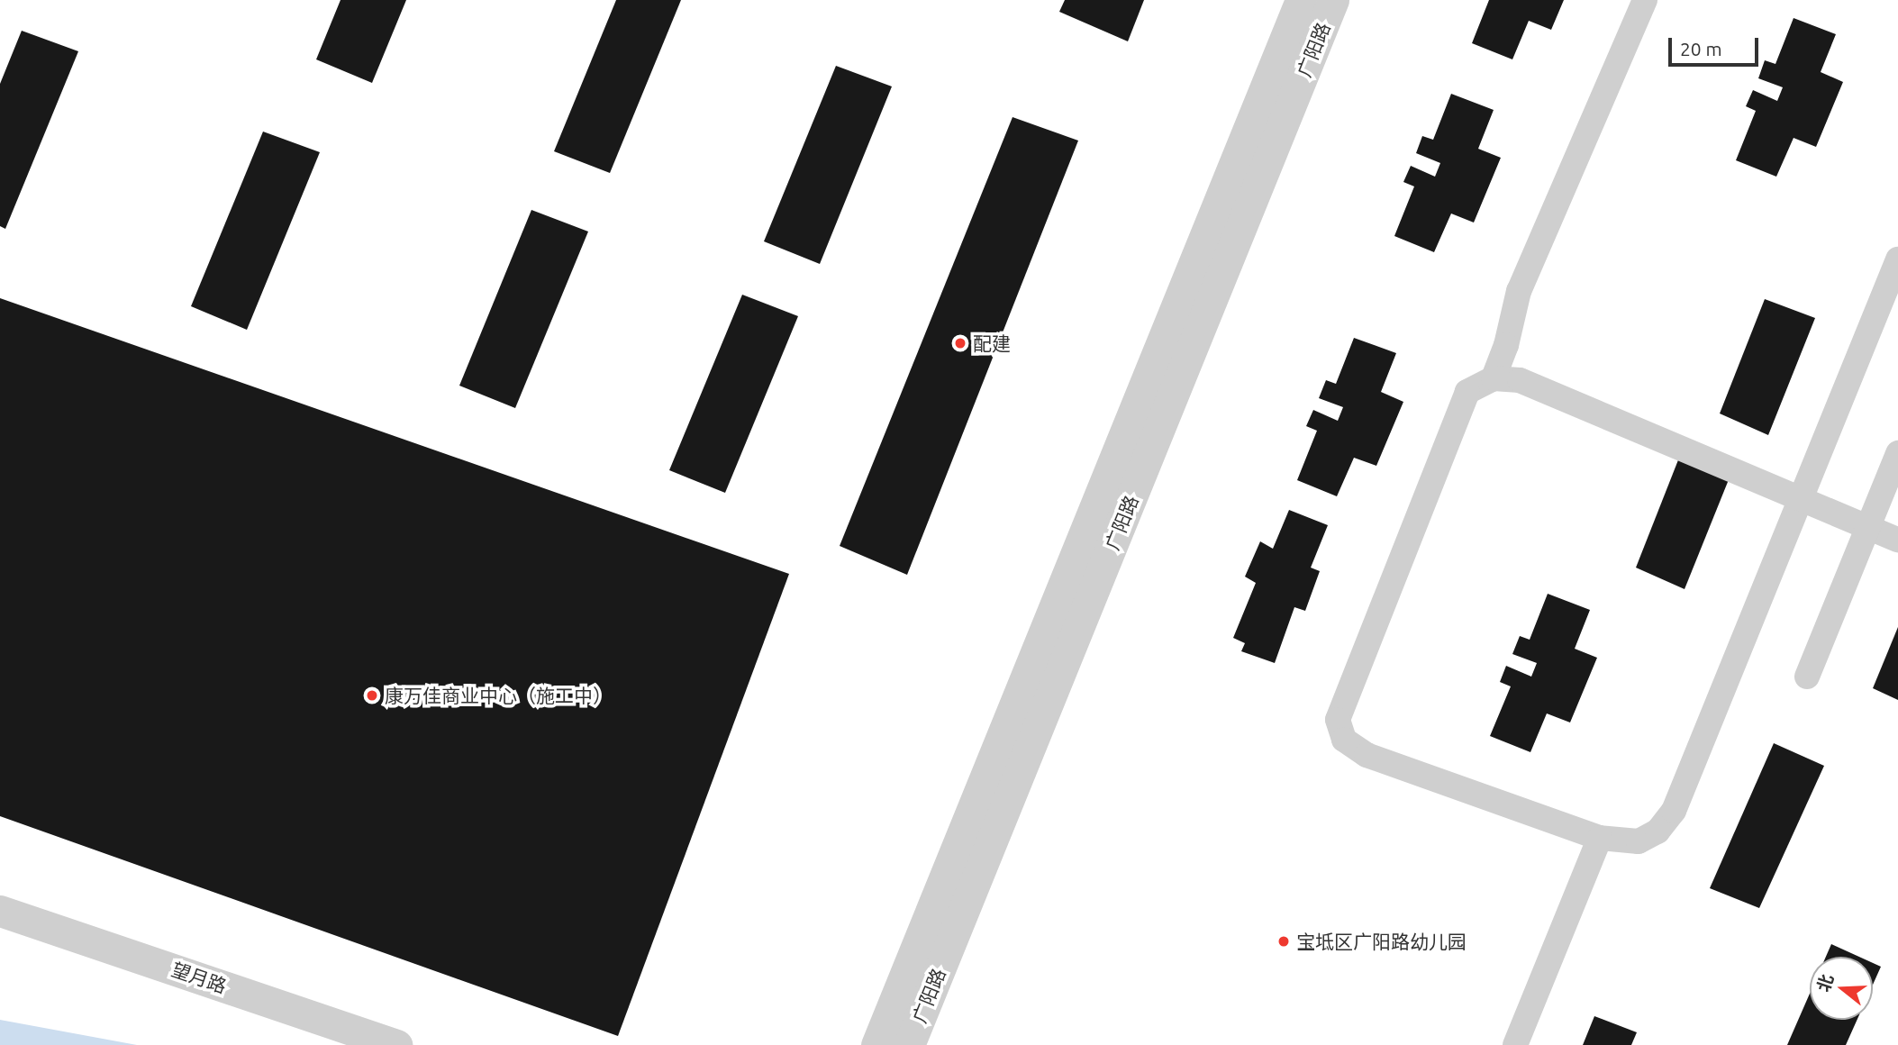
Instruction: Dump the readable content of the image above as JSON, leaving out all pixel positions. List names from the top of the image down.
{
  "streets": {
    "street": ["广阳路", "望月路"]
  },
  "places": ["配建", "康万佳商业中心（施工中）", "宝坻区广阳路幼儿园"],
  "scale_bar": "20 m",
  "north": "left"
}
